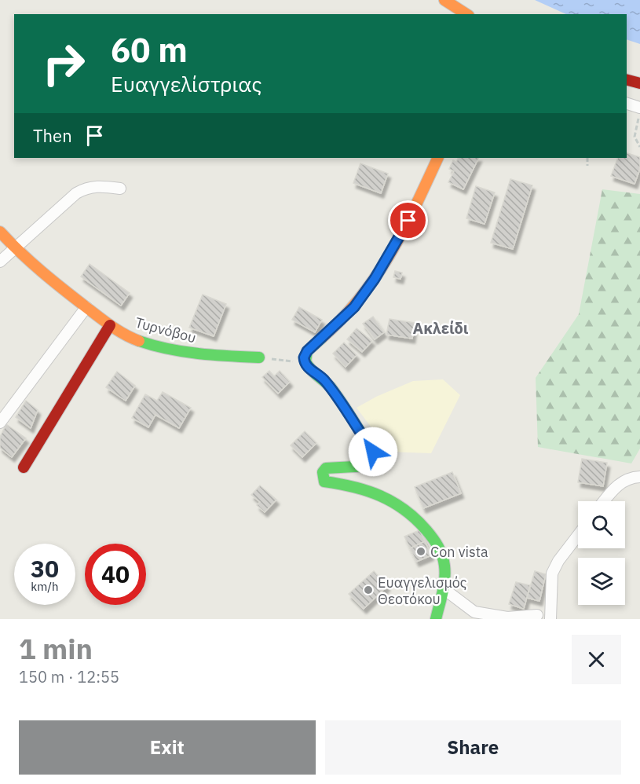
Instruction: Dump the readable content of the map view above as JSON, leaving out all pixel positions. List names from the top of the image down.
{
  "streets": {
    "street": ["Τυρνόβου"]
  },
  "districts": ["Ακλείδι"],
  "places": ["Con vista", "Ευαγγελισμός Θεοτόκου"],
  "page": {
    "turn": ["60 m", "Ευαγγελίστριας"],
    "then": "Then",
    "speed": "30 km/h",
    "limit": "40",
    "heading": ["1 min", "150 m · 12:55"],
    "buttons": ["Exit", "Share"]
  }
}
